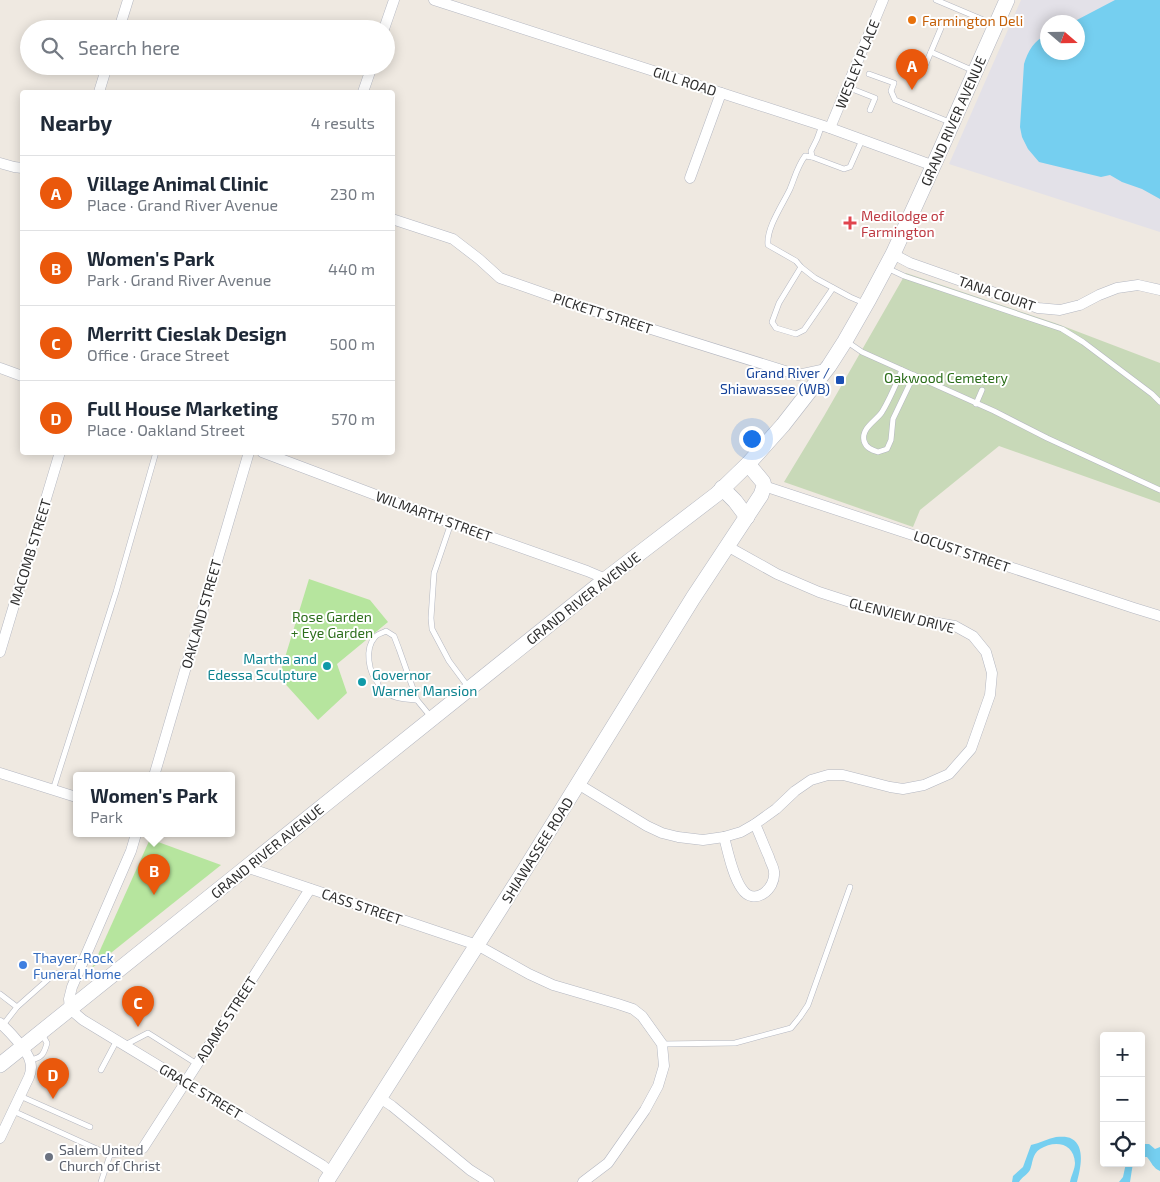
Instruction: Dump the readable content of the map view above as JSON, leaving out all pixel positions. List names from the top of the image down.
{
  "streets": {
    "main road": ["GRAND RIVER AVENUE", "SHIAWASSEE ROAD"],
    "street": [
      "WESLEY PLACE",
      "GILL ROAD",
      "TANA COURT",
      "PICKETT STREET",
      "WILMARTH STREET",
      "LOCUST STREET",
      "MACOMB STREET",
      "OAKLAND STREET",
      "GLENVIEW DRIVE",
      "CASS STREET",
      "ADAMS STREET",
      "GRACE STREET"
    ]
  },
  "crossings": [
    ["WESLEY PLACE", "GILL ROAD"],
    ["GILL ROAD", "GRAND RIVER AVENUE"],
    ["GRAND RIVER AVENUE", "TANA COURT"],
    ["GRAND RIVER AVENUE", "PICKETT STREET"],
    ["GRAND RIVER AVENUE", "WILMARTH STREET"],
    ["GRAND RIVER AVENUE", "CASS STREET"],
    ["GRAND RIVER AVENUE", "GRACE STREET"],
    ["LOCUST STREET", "SHIAWASSEE ROAD"],
    ["GLENVIEW DRIVE", "SHIAWASSEE ROAD"],
    ["SHIAWASSEE ROAD", "CASS STREET"],
    ["SHIAWASSEE ROAD", "GRACE STREET"],
    ["CASS STREET", "ADAMS STREET"],
    ["ADAMS STREET", "GRACE STREET"]
  ],
  "parks": ["Oakwood Cemetery", "Rose Garden + Eye Garden"],
  "places": {
    "other": [
      "Farmington Deli",
      "Martha and Edessa Sculpture",
      "Governor Warner Mansion",
      "Thayer-Rock Funeral Home",
      "Salem United Church of Christ"
    ],
    "health": ["Medilodge of Farmington"],
    "transit": ["Grand River / Shiawassee (WB)"]
  },
  "north": "right",
  "page": {
    "search": "Search here",
    "pins": [
      "A",
      "B",
      "C",
      "D"
    ],
    "heading": ["Nearby", "4 results"],
    "list": [
      {
        "mark": "A",
        "name": "Village Animal Clinic",
        "note": "Place · Grand River Avenue",
        "value": "230 m"
      },
      {
        "mark": "B",
        "name": "Women's Park",
        "note": "Park · Grand River Avenue",
        "value": "440 m"
      },
      {
        "mark": "C",
        "name": "Merritt Cieslak Design",
        "note": "Office · Grace Street",
        "value": "500 m"
      },
      {
        "mark": "D",
        "name": "Full House Marketing",
        "note": "Place · Oakland Street",
        "value": "570 m"
      }
    ],
    "popup": ["Women's Park", "Park"],
    "map_buttons": ["+", "−"]
  }
}
